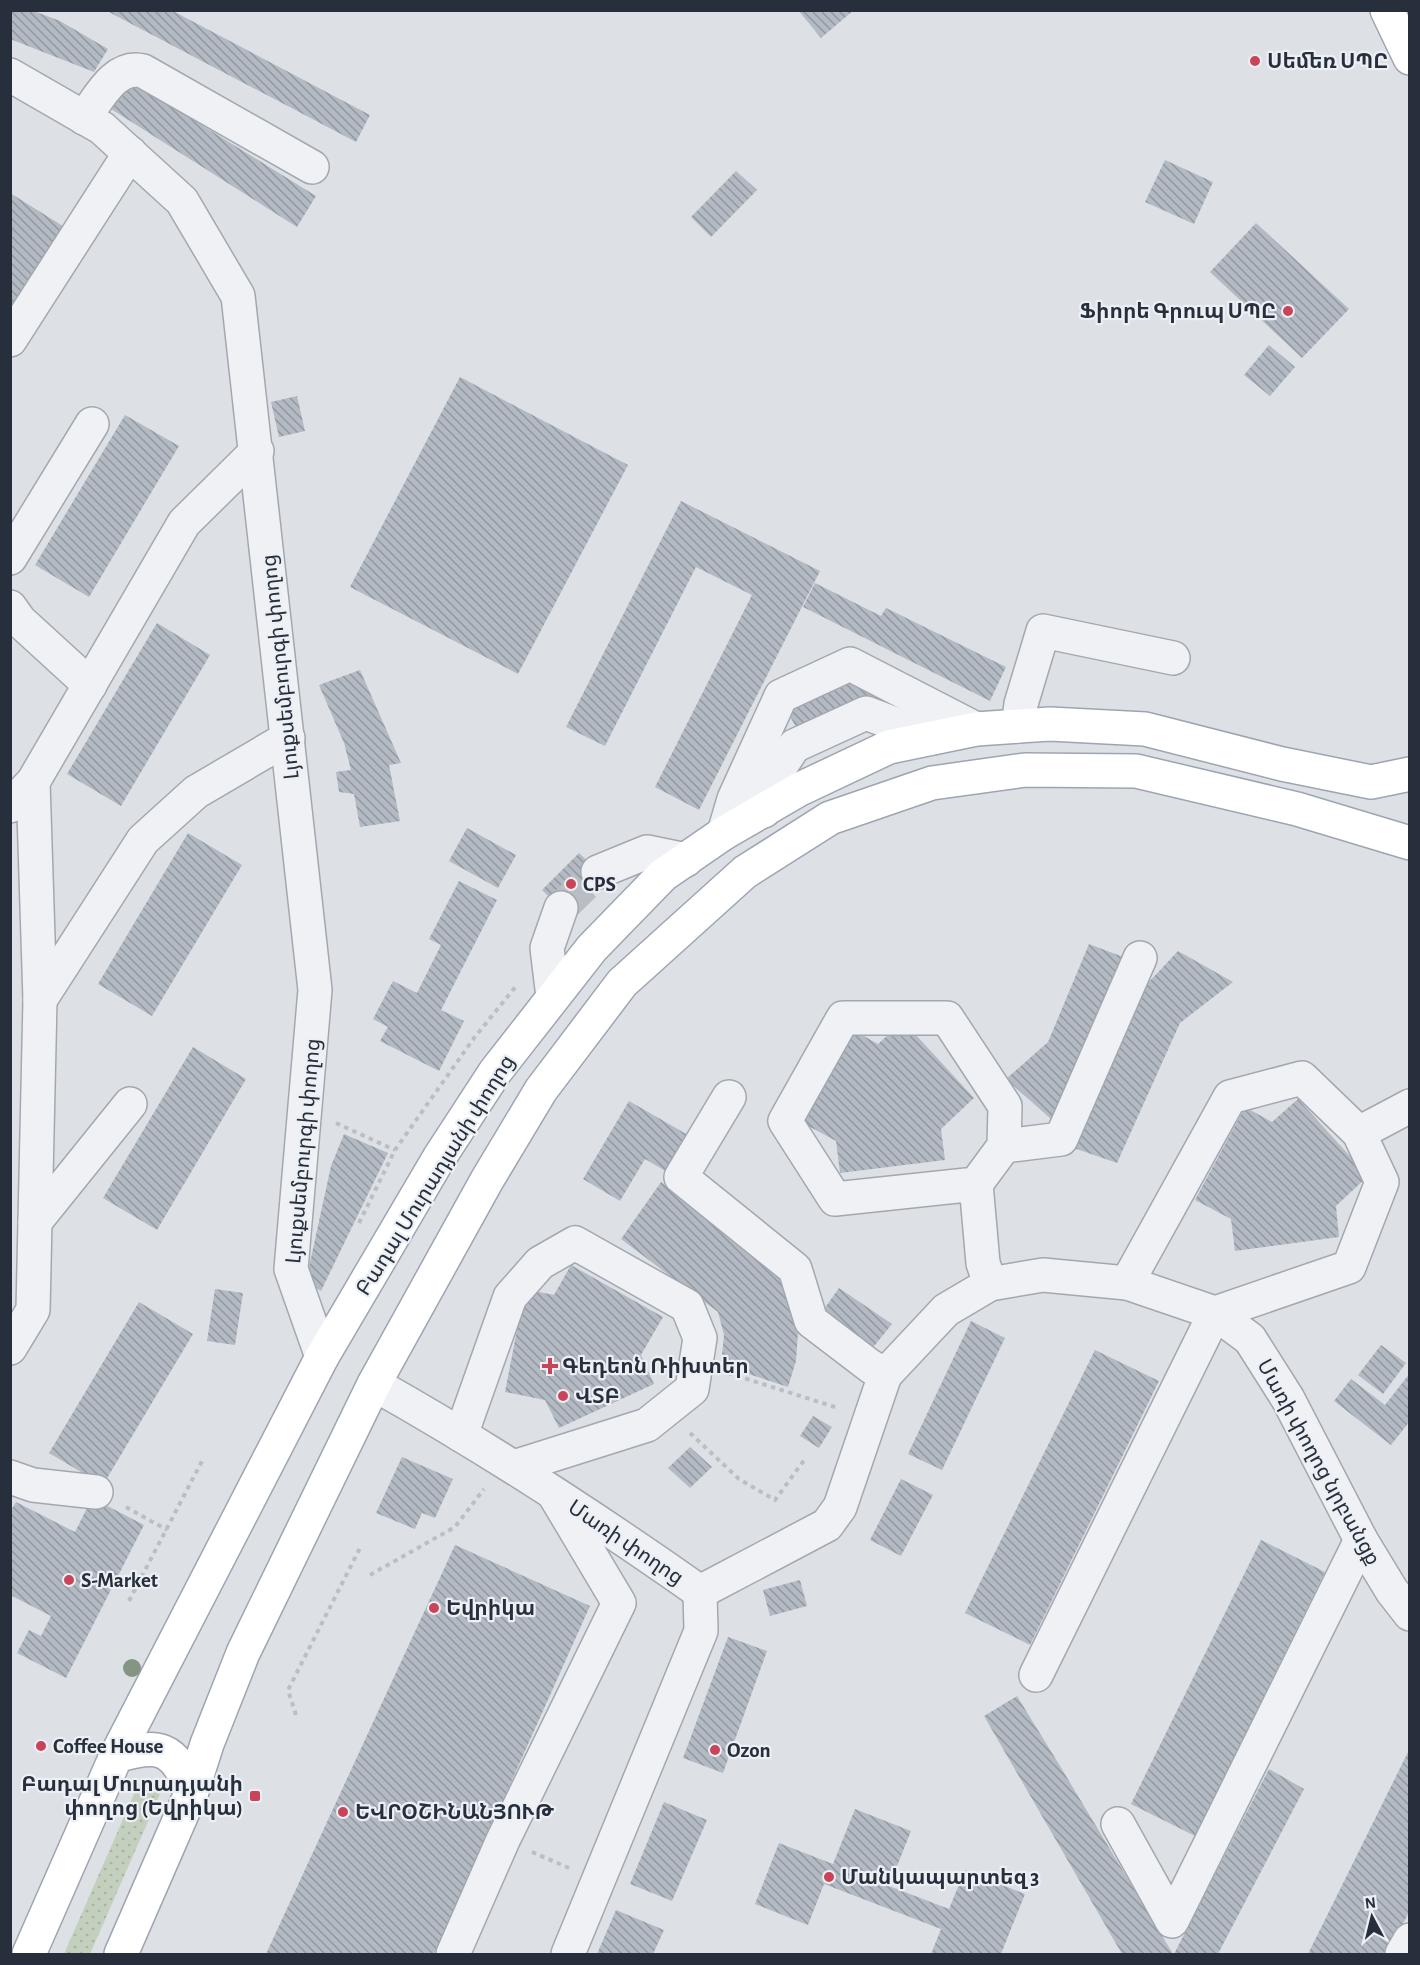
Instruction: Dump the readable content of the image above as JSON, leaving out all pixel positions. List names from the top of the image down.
{
  "streets": {
    "main road": ["Բադալ Մուրադյանի փողոց"],
    "street": ["Լյուքսեմբուրգի փողոց", "Մառի փողոց նրբանցք", "Մառի փողոց"]
  },
  "crossings": [
    ["Լյուքսեմբուրգի փողոց", "Բադալ Մուրադյանի փողոց"],
    ["Մառի փողոց նրբանցք", "Մառի փողոց"]
  ],
  "places": {
    "other": [
      "Սեմեռ ՍՊԸ",
      "Ֆիորե Գրուպ ՍՊԸ",
      "CPS",
      "ՎՏԲ",
      "S-Market",
      "Եվրիկա",
      "Coffee House",
      "Ozon",
      "ԵՎՐՕՇԻՆԱՆՅՈՒԹ",
      "Մանկապարտեզ 3"
    ],
    "health": ["Գեդեոն Ռիխտեր"],
    "transit": ["Բադալ Մուրադյանի փողոց (Եվրիկա)"]
  },
  "north": "top"
}
